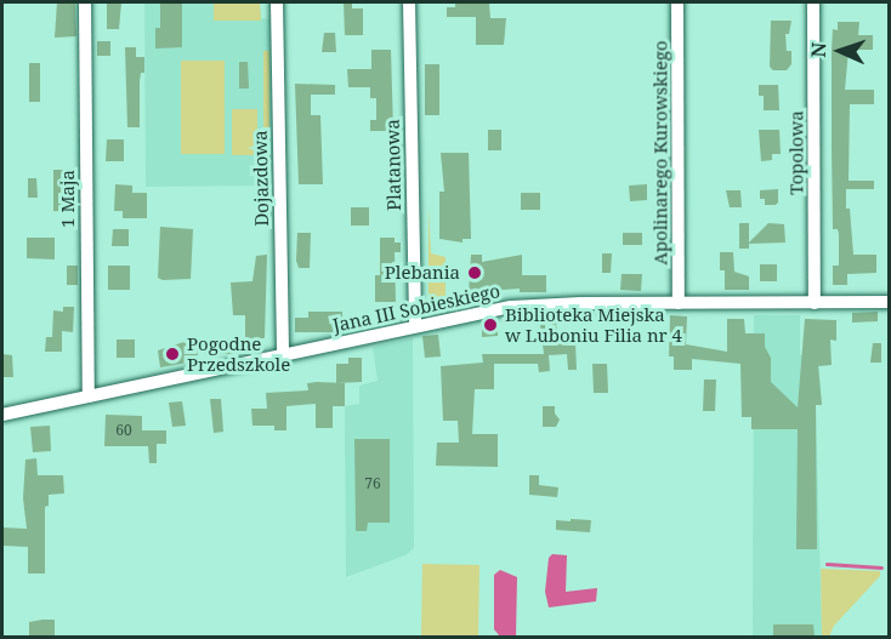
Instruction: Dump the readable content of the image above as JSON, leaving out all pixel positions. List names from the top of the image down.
{
  "streets": {
    "street": [
      "Apolinarego Kurowskiego",
      "Topolowa",
      "Platanowa",
      "Dojazdowa",
      "1 Maja",
      "Jana III Sobieskiego"
    ]
  },
  "crossings": [
    ["Apolinarego Kurowskiego", "Jana III Sobieskiego"],
    ["Topolowa", "Jana III Sobieskiego"],
    ["Platanowa", "Jana III Sobieskiego"],
    ["Dojazdowa", "Jana III Sobieskiego"],
    ["1 Maja", "Jana III Sobieskiego"]
  ],
  "places": ["Plebania", "Biblioteka Miejska w Luboniu Filia nr 4", "Pogodne Przedszkole"],
  "house_numbers": ["60", "76"],
  "north": "left"
}
